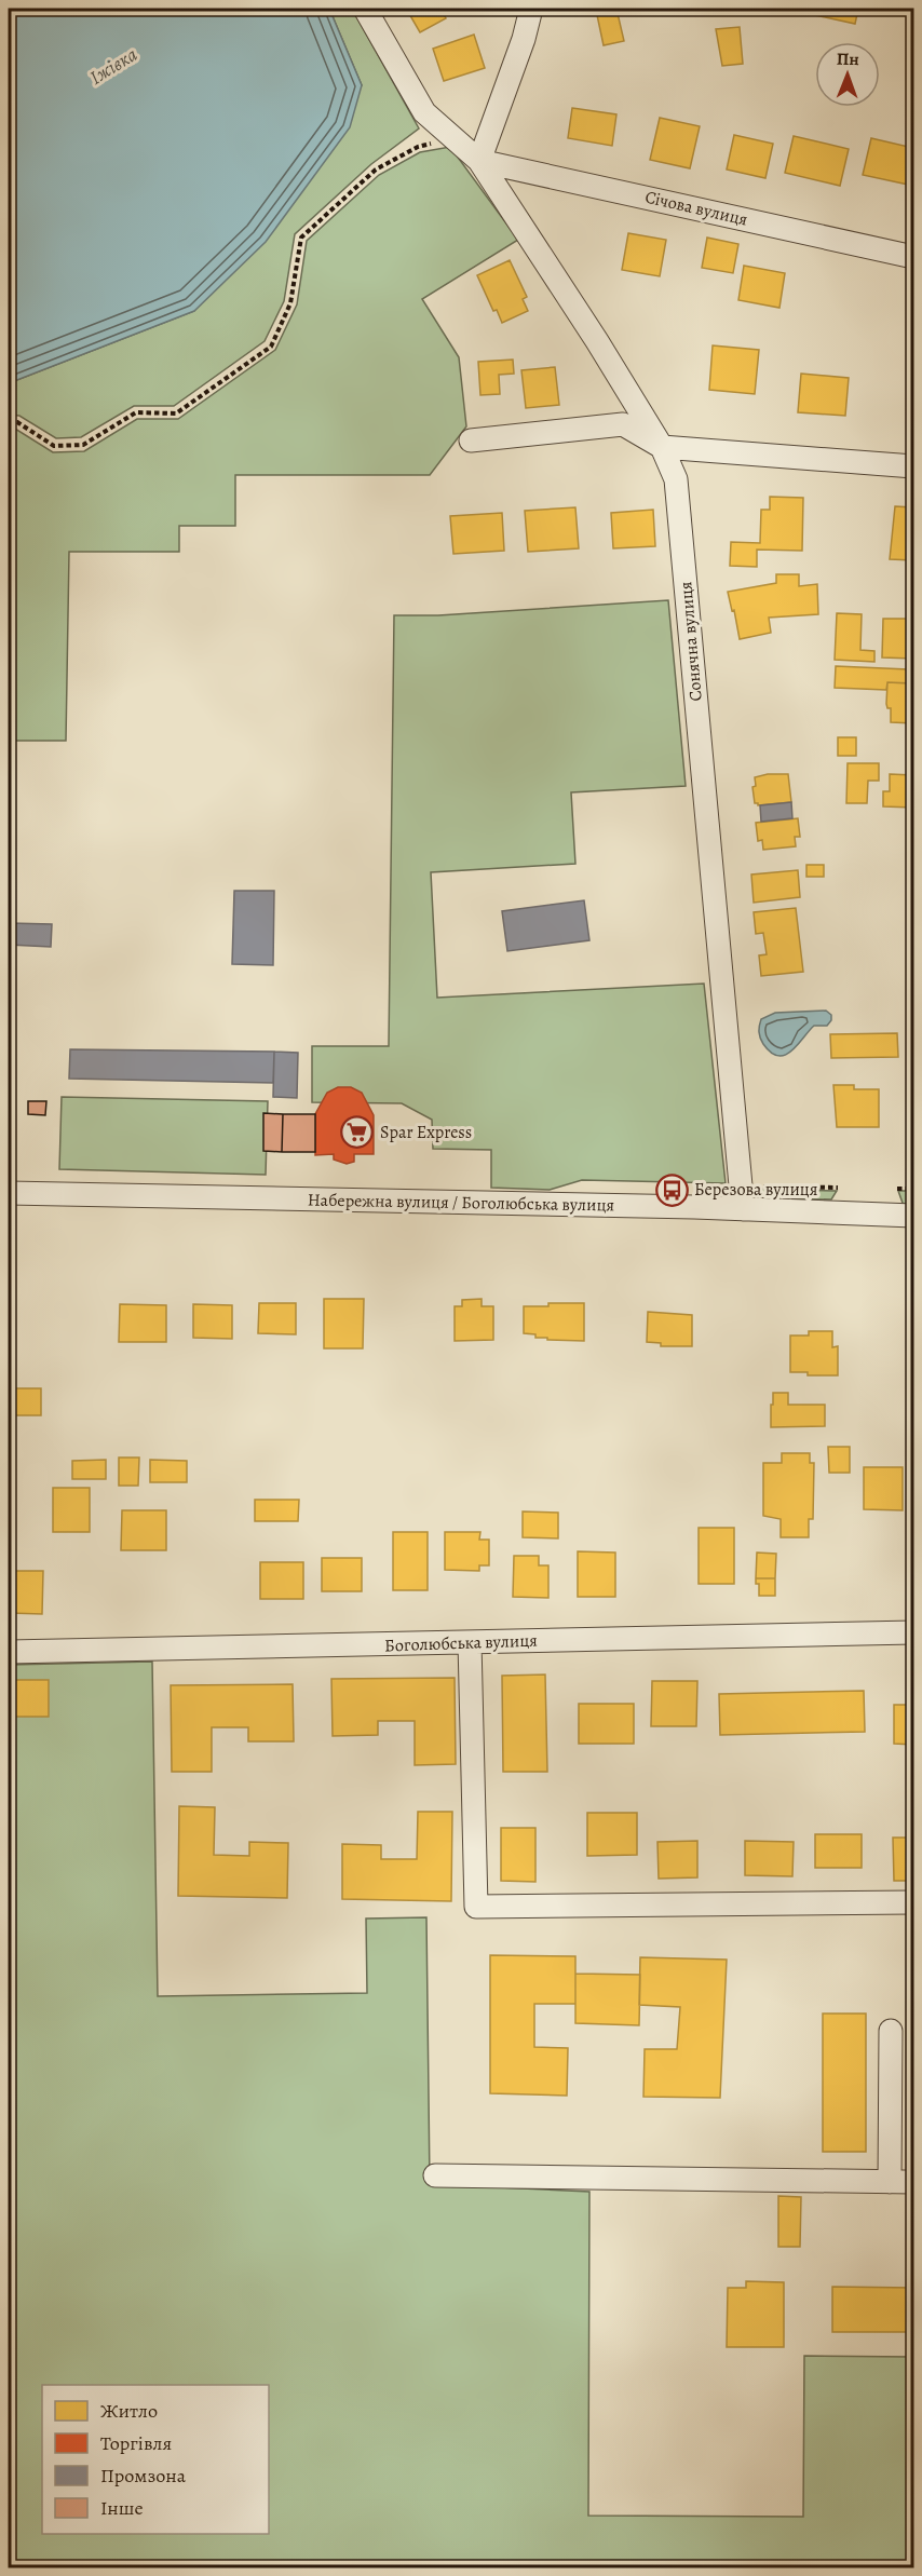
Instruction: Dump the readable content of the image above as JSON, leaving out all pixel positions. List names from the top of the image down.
{
  "streets": {
    "street": [
      "Січова вулиця",
      "Сонячна вулиця",
      "Набережна вулиця / Боголюбська вулиця",
      "Боголюбська вулиця"
    ]
  },
  "crossings": [
    ["Січова вулиця", "Сонячна вулиця"],
    ["Сонячна вулиця", "Набережна вулиця / Боголюбська вулиця"]
  ],
  "water": ["Іжівка"],
  "places": {
    "supermarket": ["Spar Express"],
    "bus stop": ["Березова вулиця"]
  },
  "legend": [
    "Житло",
    "Торгівля",
    "Промзона",
    "Інше"
  ],
  "north": "top"
}
